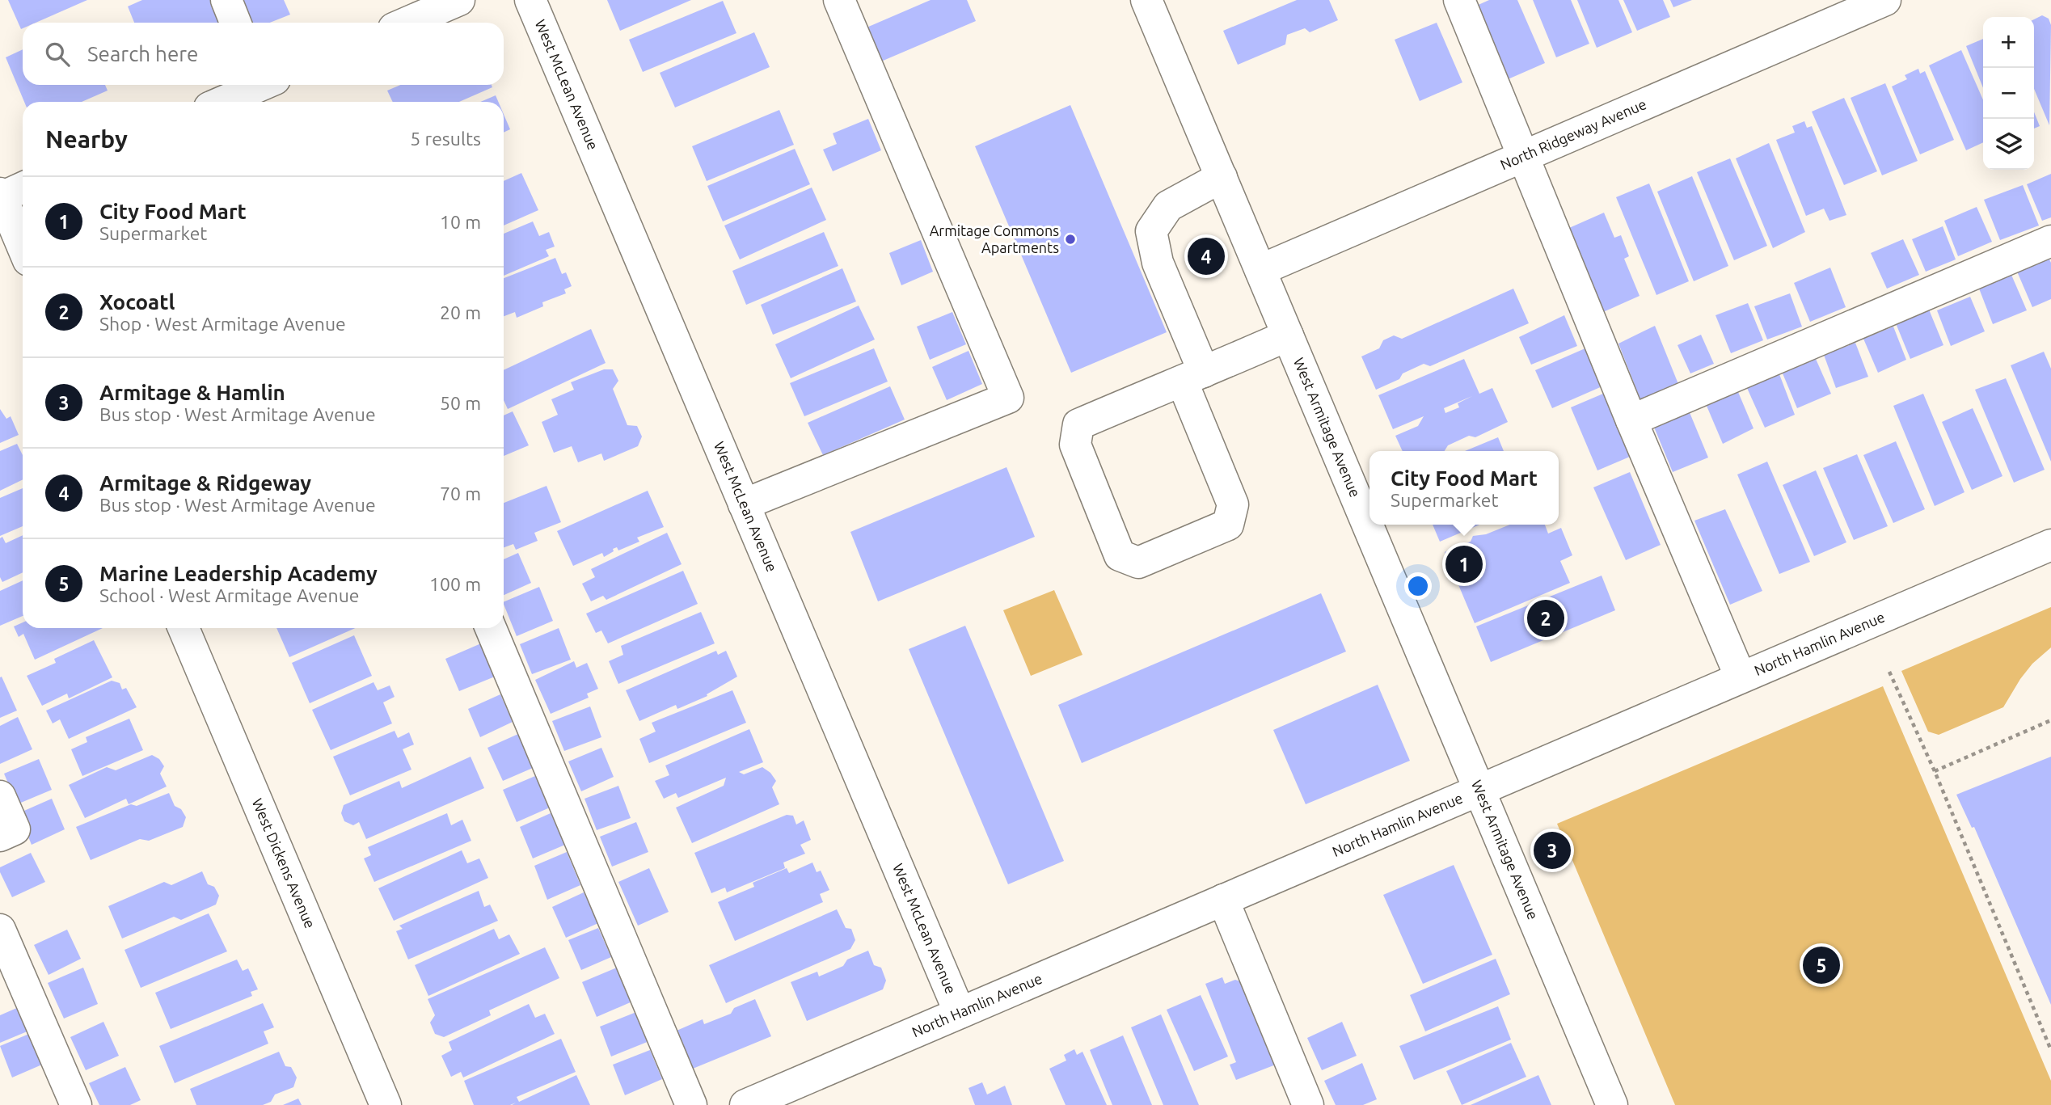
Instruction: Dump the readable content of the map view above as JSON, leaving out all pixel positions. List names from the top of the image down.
{
  "streets": {
    "street": [
      "West McLean Avenue",
      "North Ridgeway Avenue",
      "West Armitage Avenue",
      "North Hamlin Avenue",
      "West Dickens Avenue"
    ]
  },
  "crossings": [
    ["West McLean Avenue", "North Hamlin Avenue"],
    ["North Ridgeway Avenue", "West Armitage Avenue"],
    ["West Armitage Avenue", "North Hamlin Avenue"]
  ],
  "places": ["Armitage Commons Apartments"],
  "page": {
    "map_buttons": ["+", "−"],
    "search": "Search here",
    "heading": ["Nearby", "5 results"],
    "list": [
      {
        "mark": "1",
        "name": "City Food Mart",
        "note": "Supermarket",
        "value": "10 m"
      },
      {
        "mark": "2",
        "name": "Xocoatl",
        "note": "Shop · West Armitage Avenue",
        "value": "20 m"
      },
      {
        "mark": "3",
        "name": "Armitage & Hamlin",
        "note": "Bus stop · West Armitage Avenue",
        "value": "50 m"
      },
      {
        "mark": "4",
        "name": "Armitage & Ridgeway",
        "note": "Bus stop · West Armitage Avenue",
        "value": "70 m"
      },
      {
        "mark": "5",
        "name": "Marine Leadership Academy",
        "note": "School · West Armitage Avenue",
        "value": "100 m"
      }
    ],
    "pins": [
      "4",
      "1",
      "2",
      "3",
      "5"
    ],
    "popup": ["City Food Mart", "Supermarket"]
  }
}
